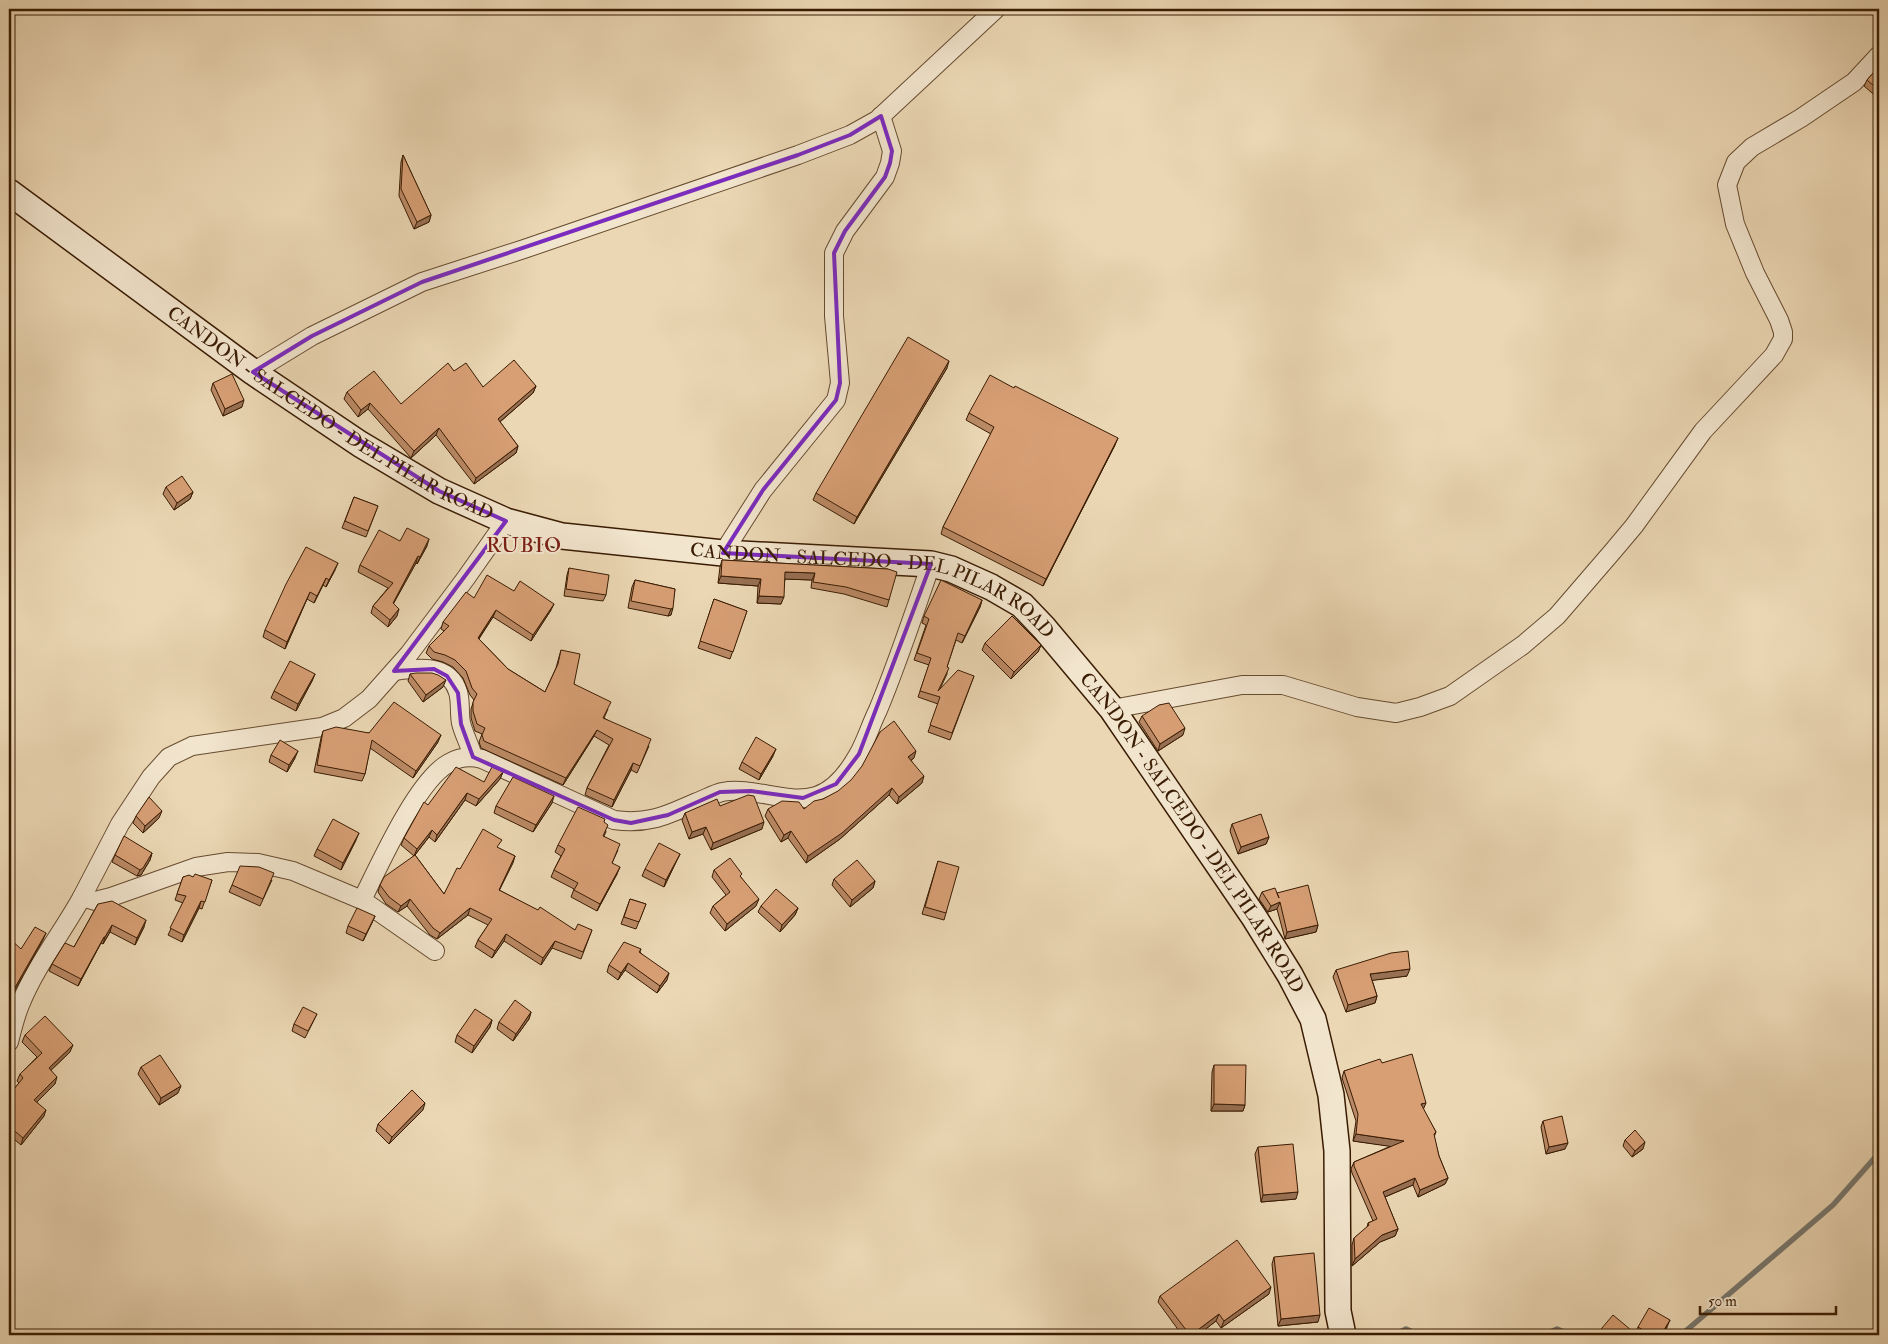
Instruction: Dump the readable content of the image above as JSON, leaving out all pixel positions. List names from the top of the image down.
{
  "streets": {
    "main road": ["CANDON - SALCEDO - DEL PILAR ROAD"]
  },
  "districts": ["RUBIO"],
  "scale_bar": "50 m"
}
